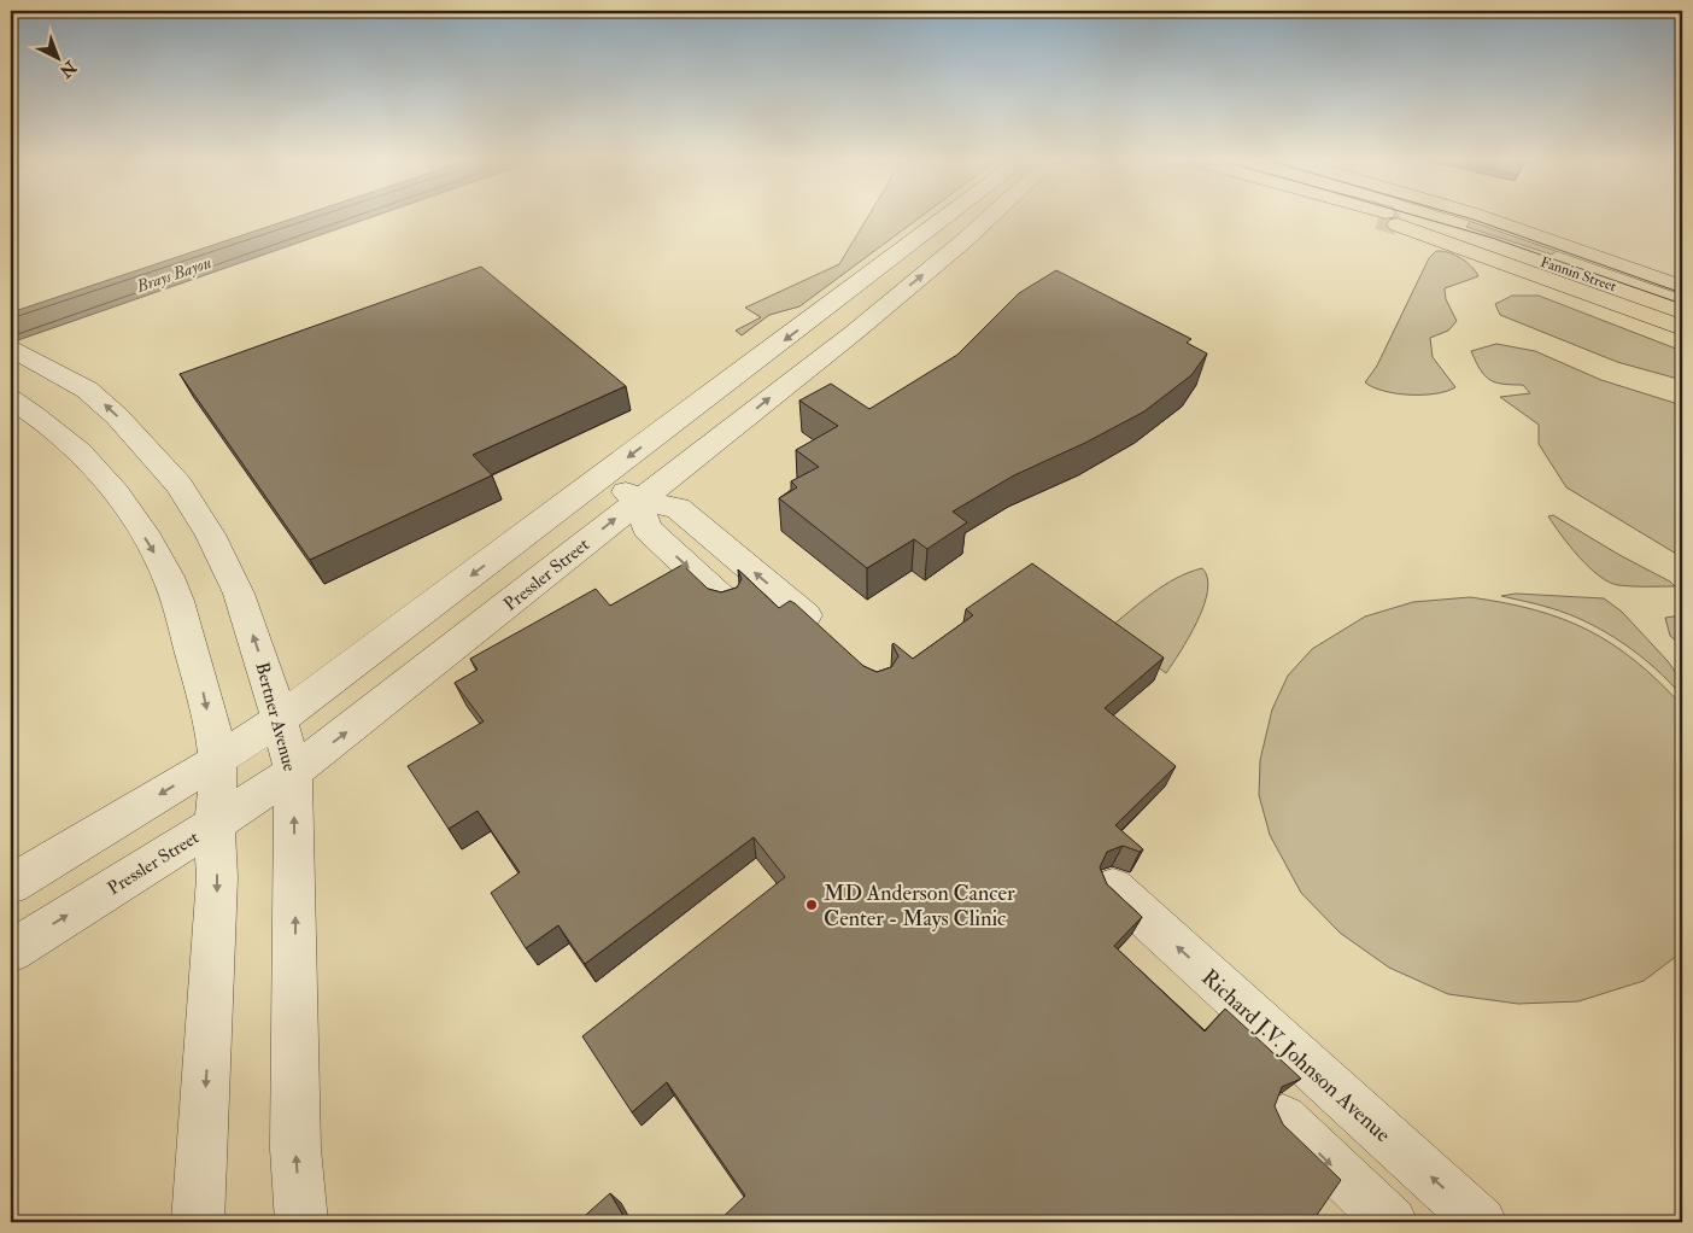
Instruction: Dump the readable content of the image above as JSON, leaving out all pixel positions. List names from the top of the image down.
{
  "streets": {
    "main road": ["Fannin Street"],
    "street": ["Pressler Street", "Bertner Avenue", "Richard J.V. Johnson Avenue"]
  },
  "crossings": [
    ["Pressler Street", "Bertner Avenue"]
  ],
  "water": ["Brays Bayou"],
  "places": ["MD Anderson Cancer Center - Mays Clinic"],
  "north": "bottom right"
}
